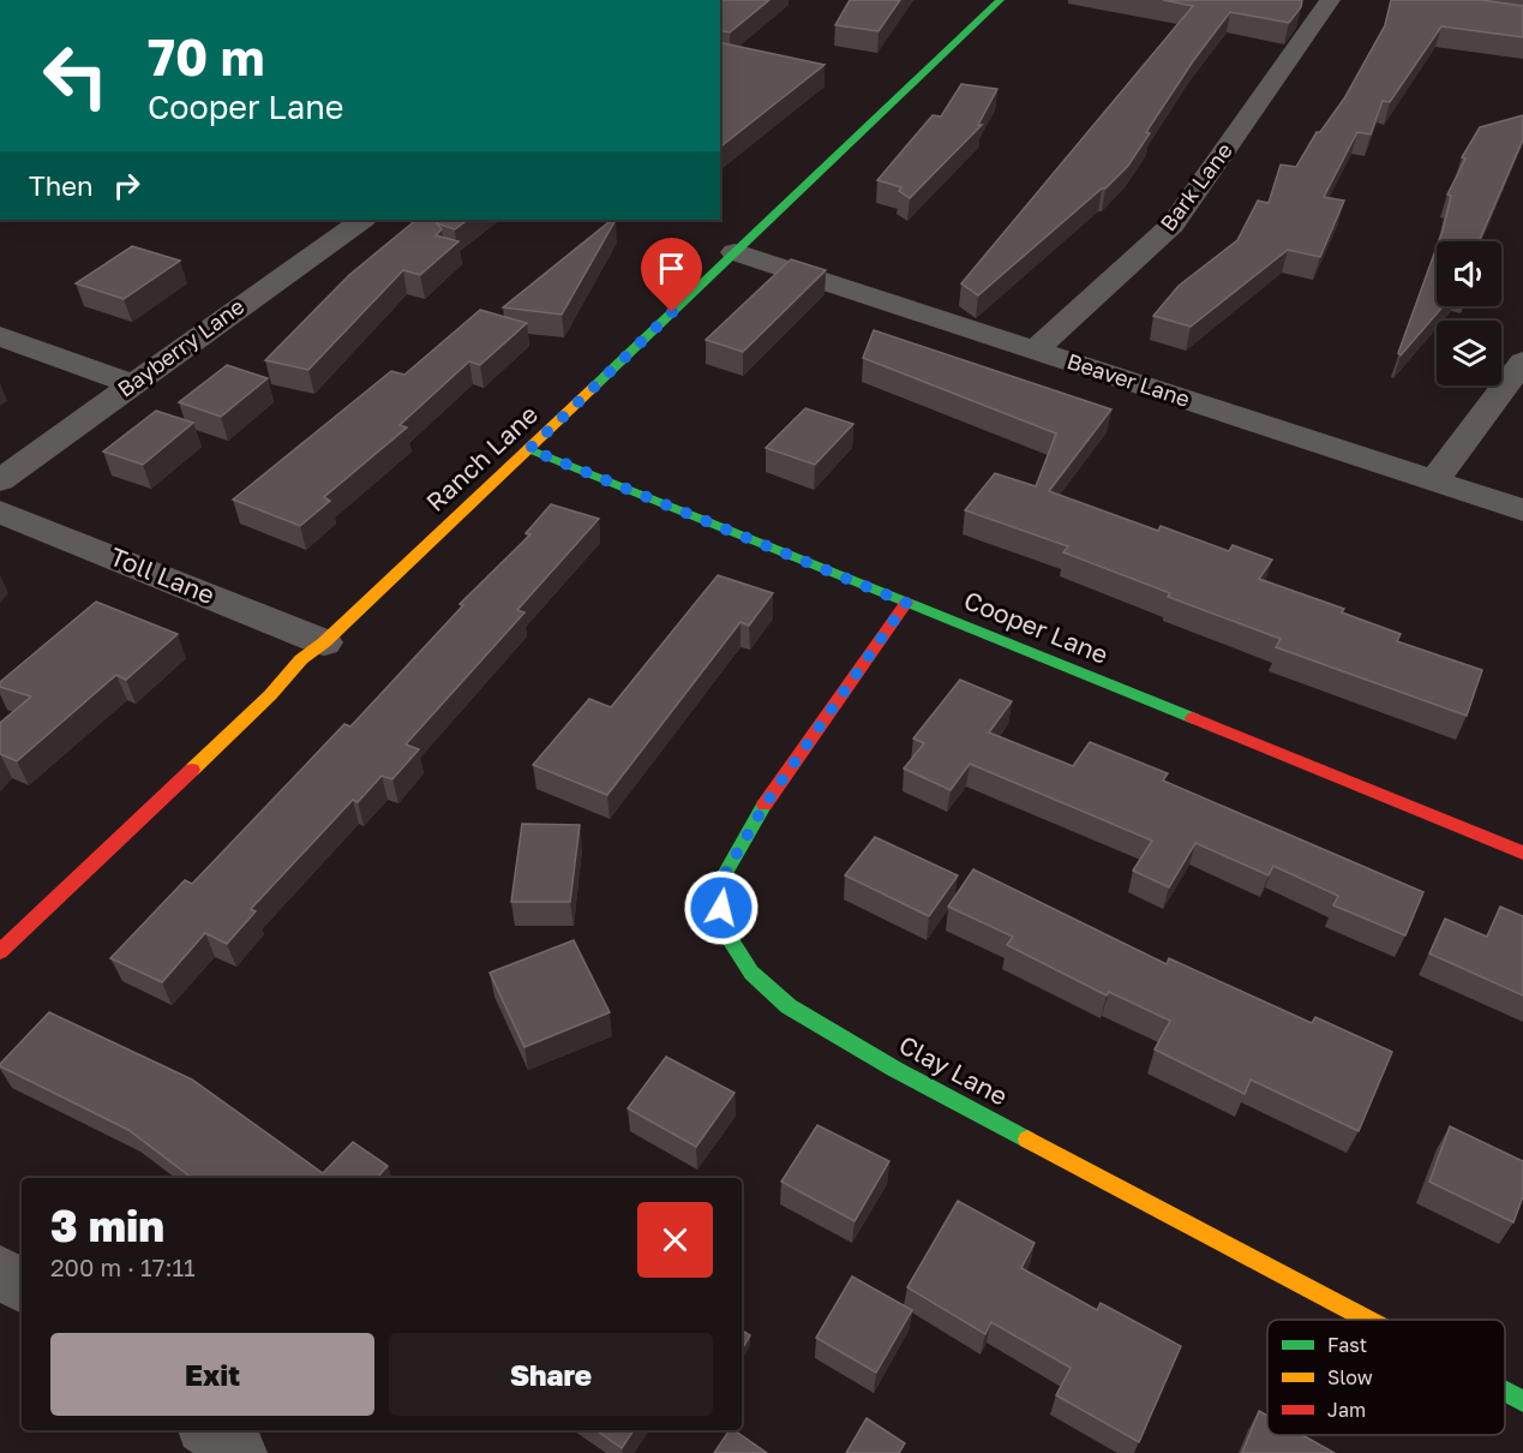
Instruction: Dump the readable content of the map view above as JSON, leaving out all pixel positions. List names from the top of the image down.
{
  "streets": {
    "street": [
      "Bark Lane",
      "Bayberry Lane",
      "Beaver Lane",
      "Ranch Lane",
      "Toll Lane",
      "Cooper Lane",
      "Clay Lane"
    ]
  },
  "crossings": [
    ["Bark Lane", "Beaver Lane"],
    ["Beaver Lane", "Ranch Lane"],
    ["Ranch Lane", "Toll Lane"],
    ["Ranch Lane", "Cooper Lane"],
    ["Cooper Lane", "Clay Lane"]
  ],
  "legend": ["Fast", "Slow", "Jam"],
  "page": {
    "turn": ["70 m", "Cooper Lane"],
    "then": "Then",
    "heading": ["3 min", "200 m · 17:11"],
    "buttons": ["Exit", "Share"]
  }
}
